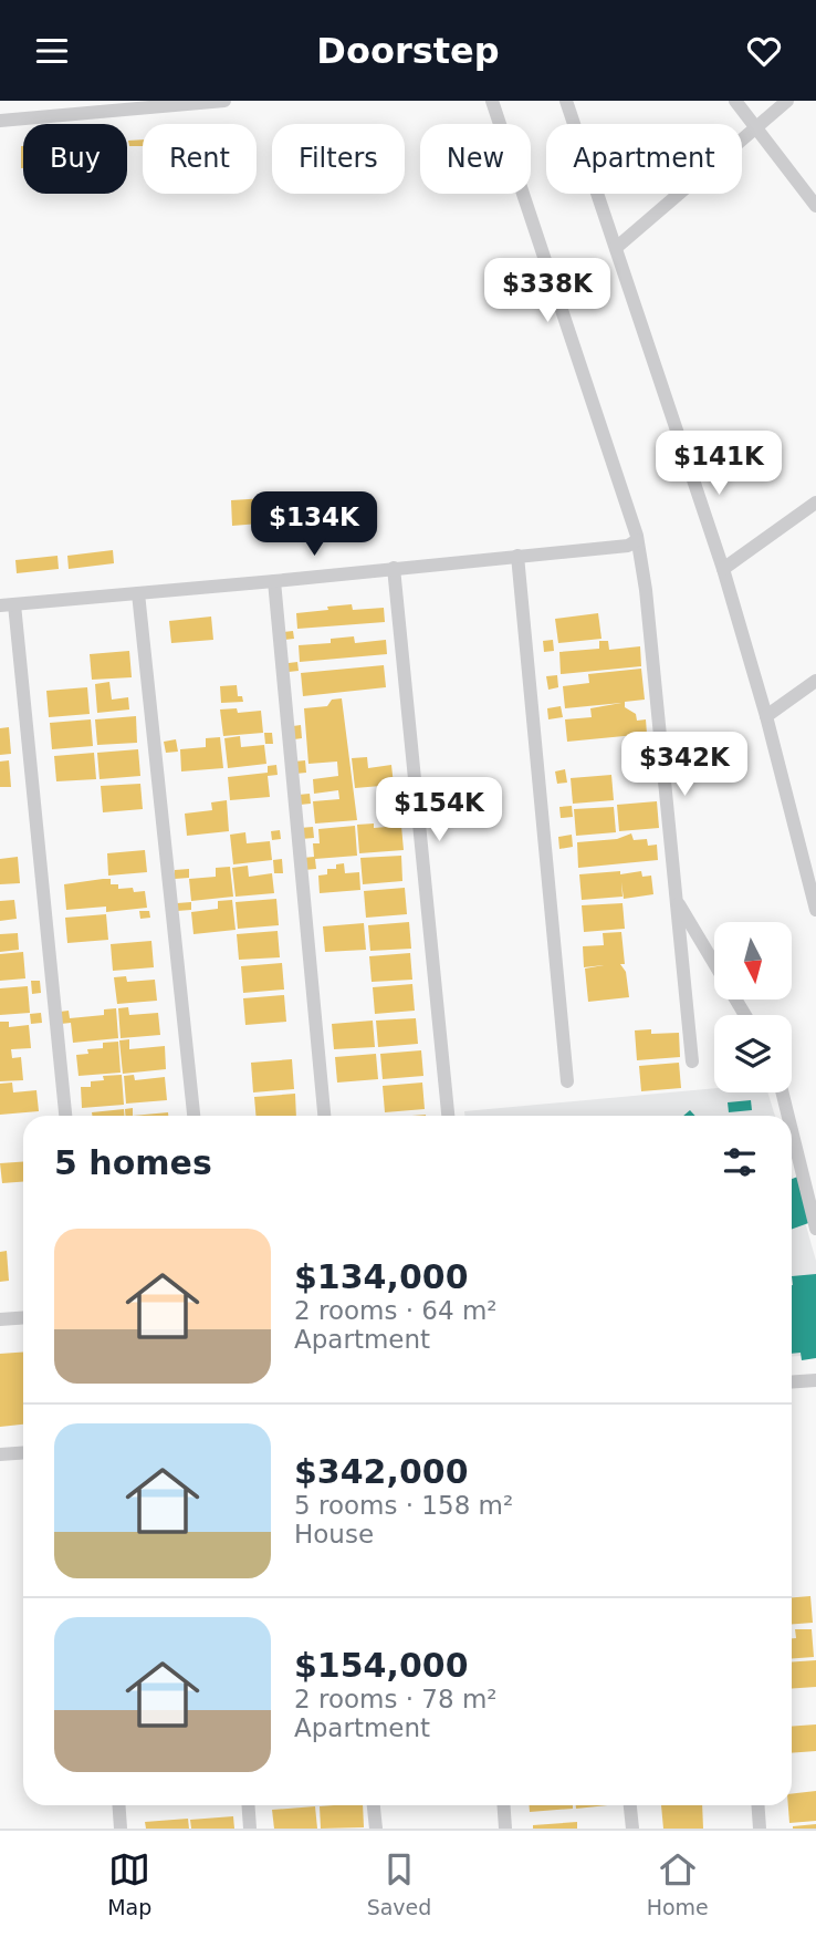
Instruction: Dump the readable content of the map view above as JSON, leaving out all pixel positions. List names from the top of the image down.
{
  "north": "bottom",
  "page": {
    "header": "Doorstep",
    "chip": [
      "Buy",
      "Rent",
      "Filters",
      "New",
      "Apartment"
    ],
    "price": [
      "$338K",
      "$141K",
      "$134K",
      "$342K",
      "$154K"
    ],
    "heading": "5 homes",
    "list": [
      {
        "name": "$134,000",
        "note": "2 rooms · 64 m² · Apartment"
      },
      {
        "name": "$342,000",
        "note": "5 rooms · 158 m² · House"
      },
      {
        "name": "$154,000",
        "note": "2 rooms · 78 m² · Apartment"
      }
    ],
    "tabs": ["Map", "Saved", "Home"]
  }
}
